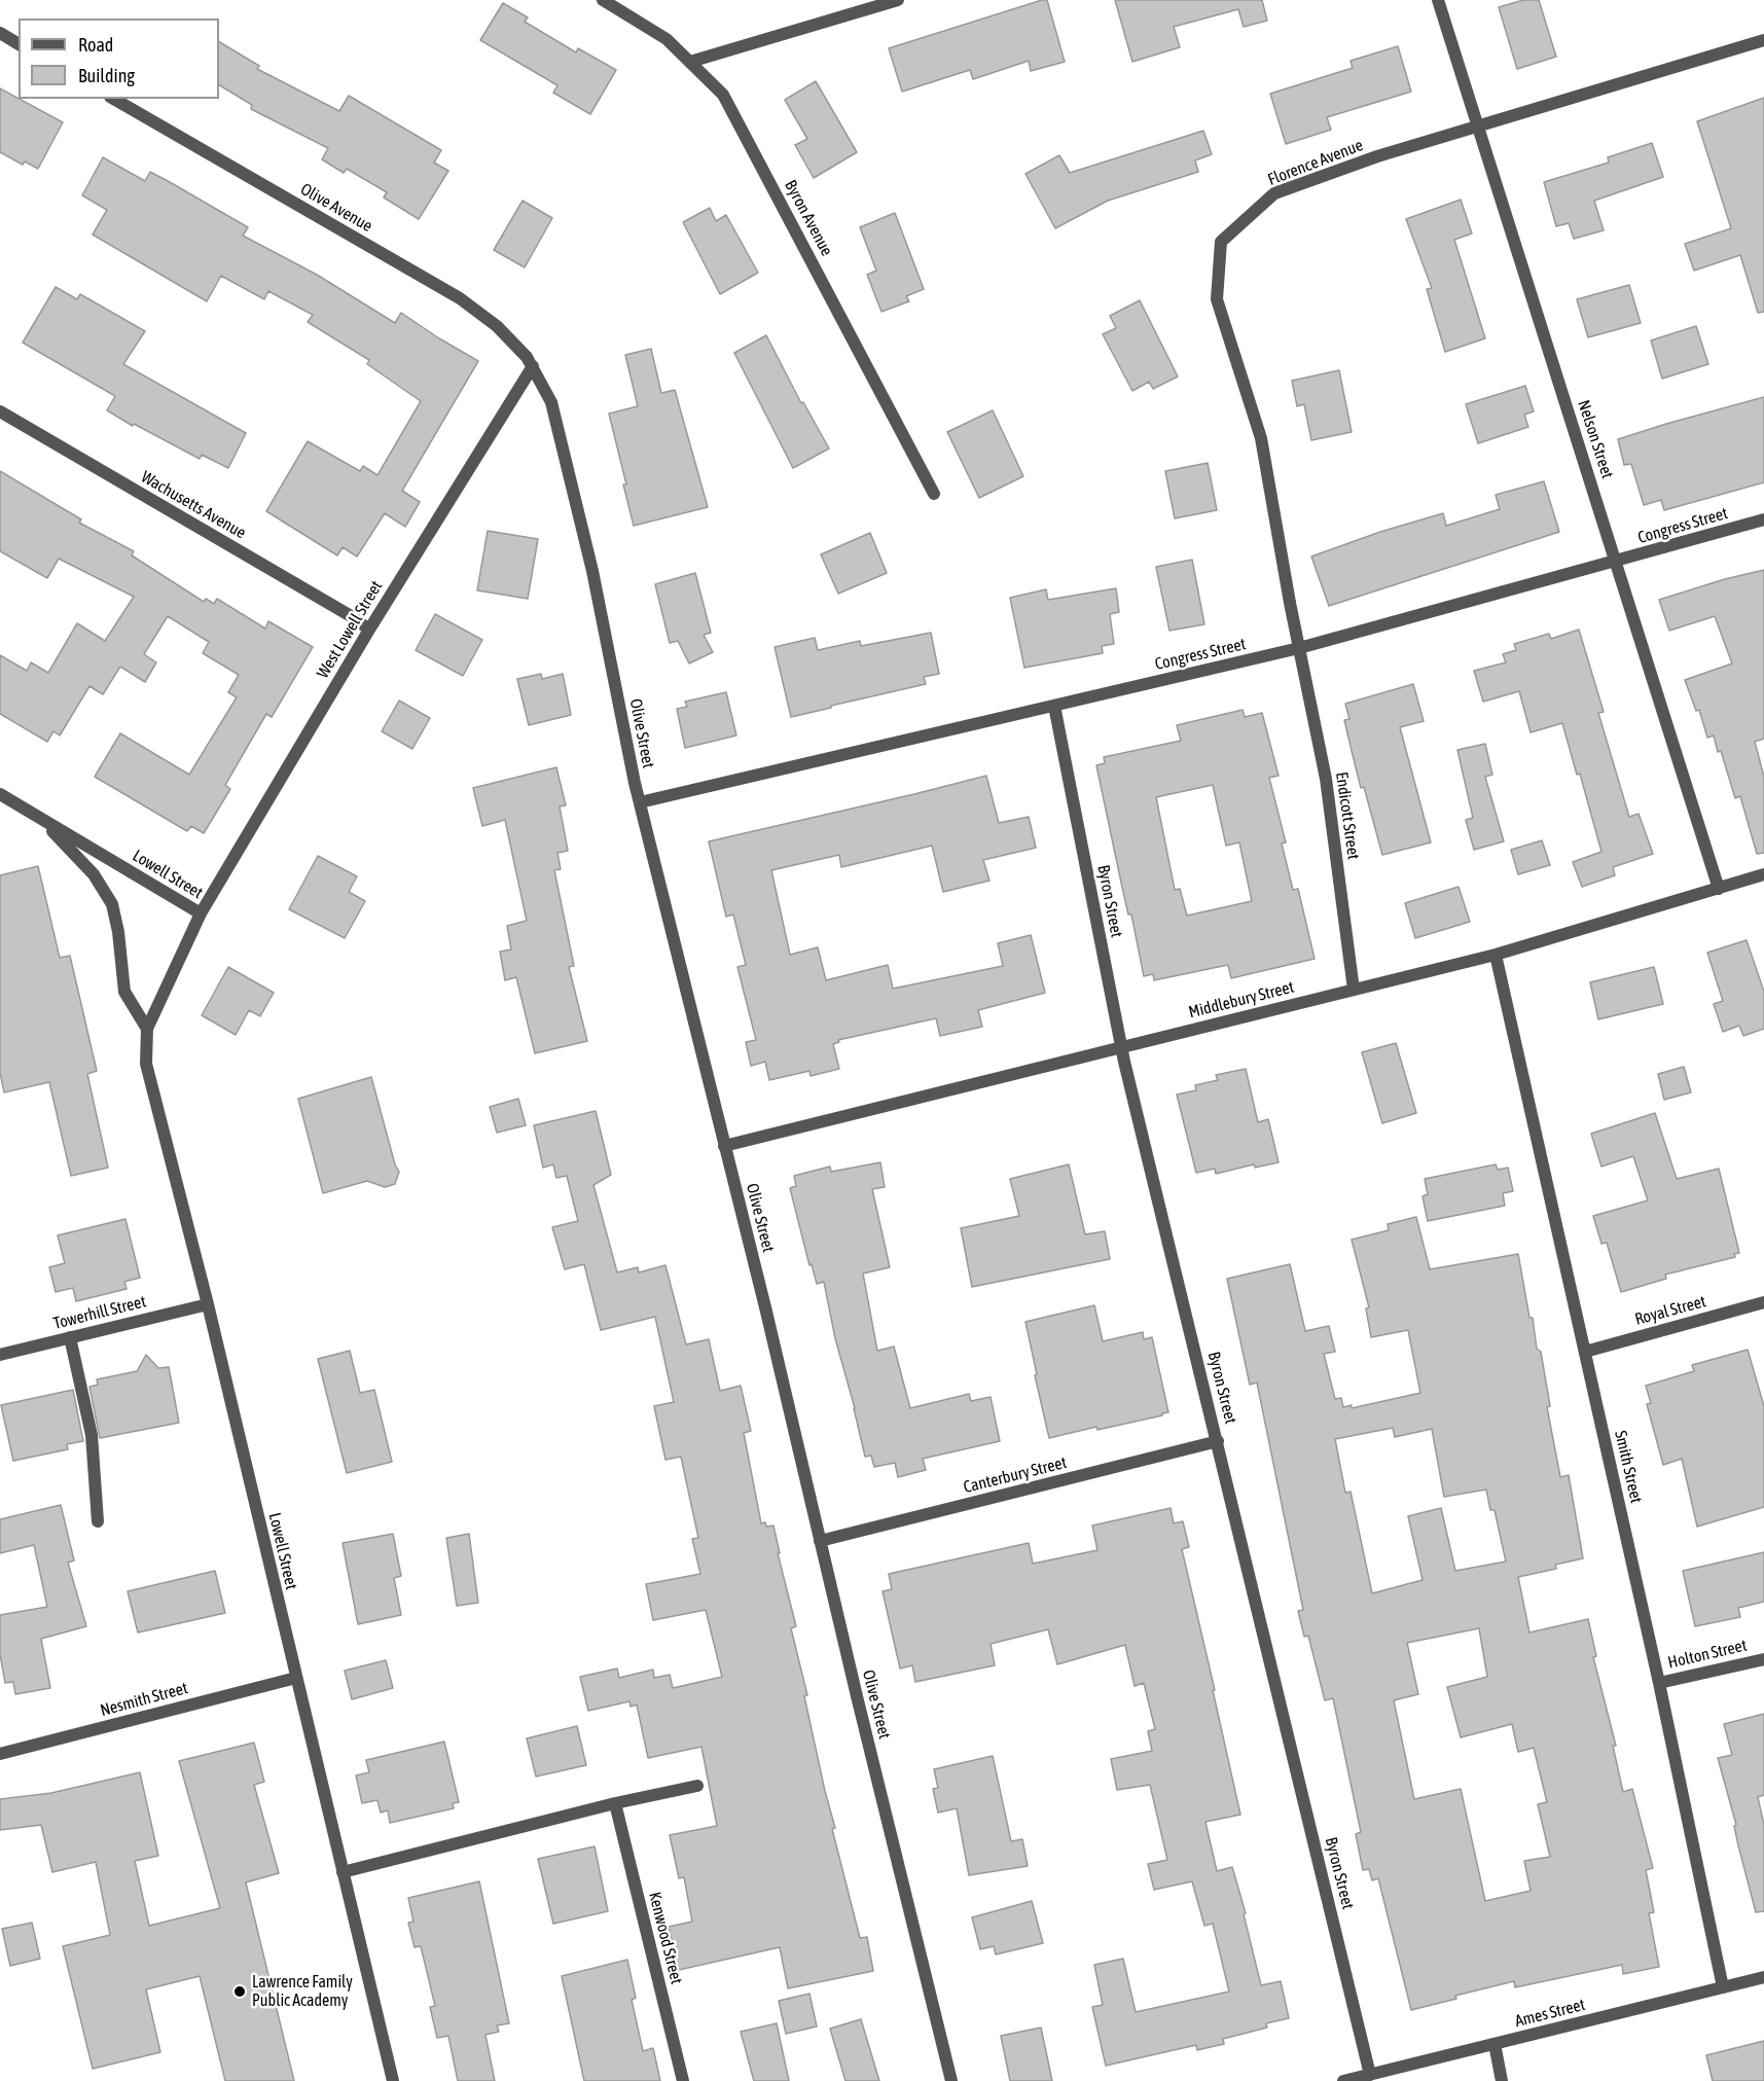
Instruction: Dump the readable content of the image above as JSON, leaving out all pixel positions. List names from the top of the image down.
{
  "streets": {
    "street": [
      "Florence Avenue",
      "Olive Avenue",
      "Byron Avenue",
      "Nelson Street",
      "Wachusetts Avenue",
      "Congress Street",
      "West Lowell Street",
      "Olive Street",
      "Endicott Street",
      "Lowell Street",
      "Byron Street",
      "Middlebury Street",
      "Royal Street",
      "Towerhill Street",
      "Smith Street",
      "Canterbury Street",
      "Holton Street",
      "Nesmith Street",
      "Kenwood Street",
      "Ames Street"
    ]
  },
  "crossings": [
    ["Florence Avenue", "Nelson Street"],
    ["Florence Avenue", "Congress Street"],
    ["Florence Avenue", "Endicott Street"],
    ["Olive Avenue", "West Lowell Street"],
    ["Olive Avenue", "Olive Street"],
    ["Nelson Street", "Congress Street"],
    ["Nelson Street", "Middlebury Street"],
    ["Wachusetts Avenue", "West Lowell Street"],
    ["Congress Street", "Olive Street"],
    ["Congress Street", "Endicott Street"],
    ["Congress Street", "Byron Street"],
    ["West Lowell Street", "Olive Street"],
    ["West Lowell Street", "Lowell Street"],
    ["Olive Street", "Middlebury Street"],
    ["Olive Street", "Canterbury Street"],
    ["Endicott Street", "Middlebury Street"],
    ["Lowell Street", "Towerhill Street"],
    ["Lowell Street", "Nesmith Street"],
    ["Byron Street", "Middlebury Street"],
    ["Byron Street", "Canterbury Street"],
    ["Byron Street", "Ames Street"],
    ["Middlebury Street", "Smith Street"],
    ["Royal Street", "Smith Street"],
    ["Smith Street", "Holton Street"],
    ["Smith Street", "Ames Street"]
  ],
  "places": ["Lawrence Family Public Academy"],
  "legend": ["Road", "Building"]
}
